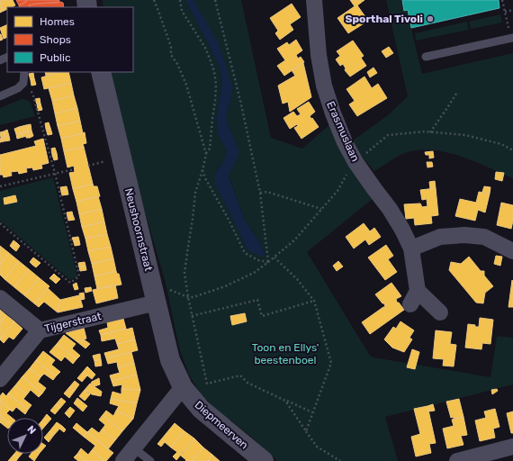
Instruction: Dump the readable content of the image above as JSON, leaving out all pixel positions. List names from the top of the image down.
{
  "streets": {
    "street": [
      "Erasmuslaan",
      "Neushoornstraat",
      "Tijgerstraat",
      "Diepmeerven"
    ]
  },
  "crossings": [
    ["Neushoornstraat", "Tijgerstraat"],
    ["Neushoornstraat", "Diepmeerven"]
  ],
  "parks": ["Toon en Ellys' beestenboel"],
  "places": ["Sporthal Tivoli"],
  "legend": ["Homes", "Shops", "Public"],
  "north": "top right"
}
